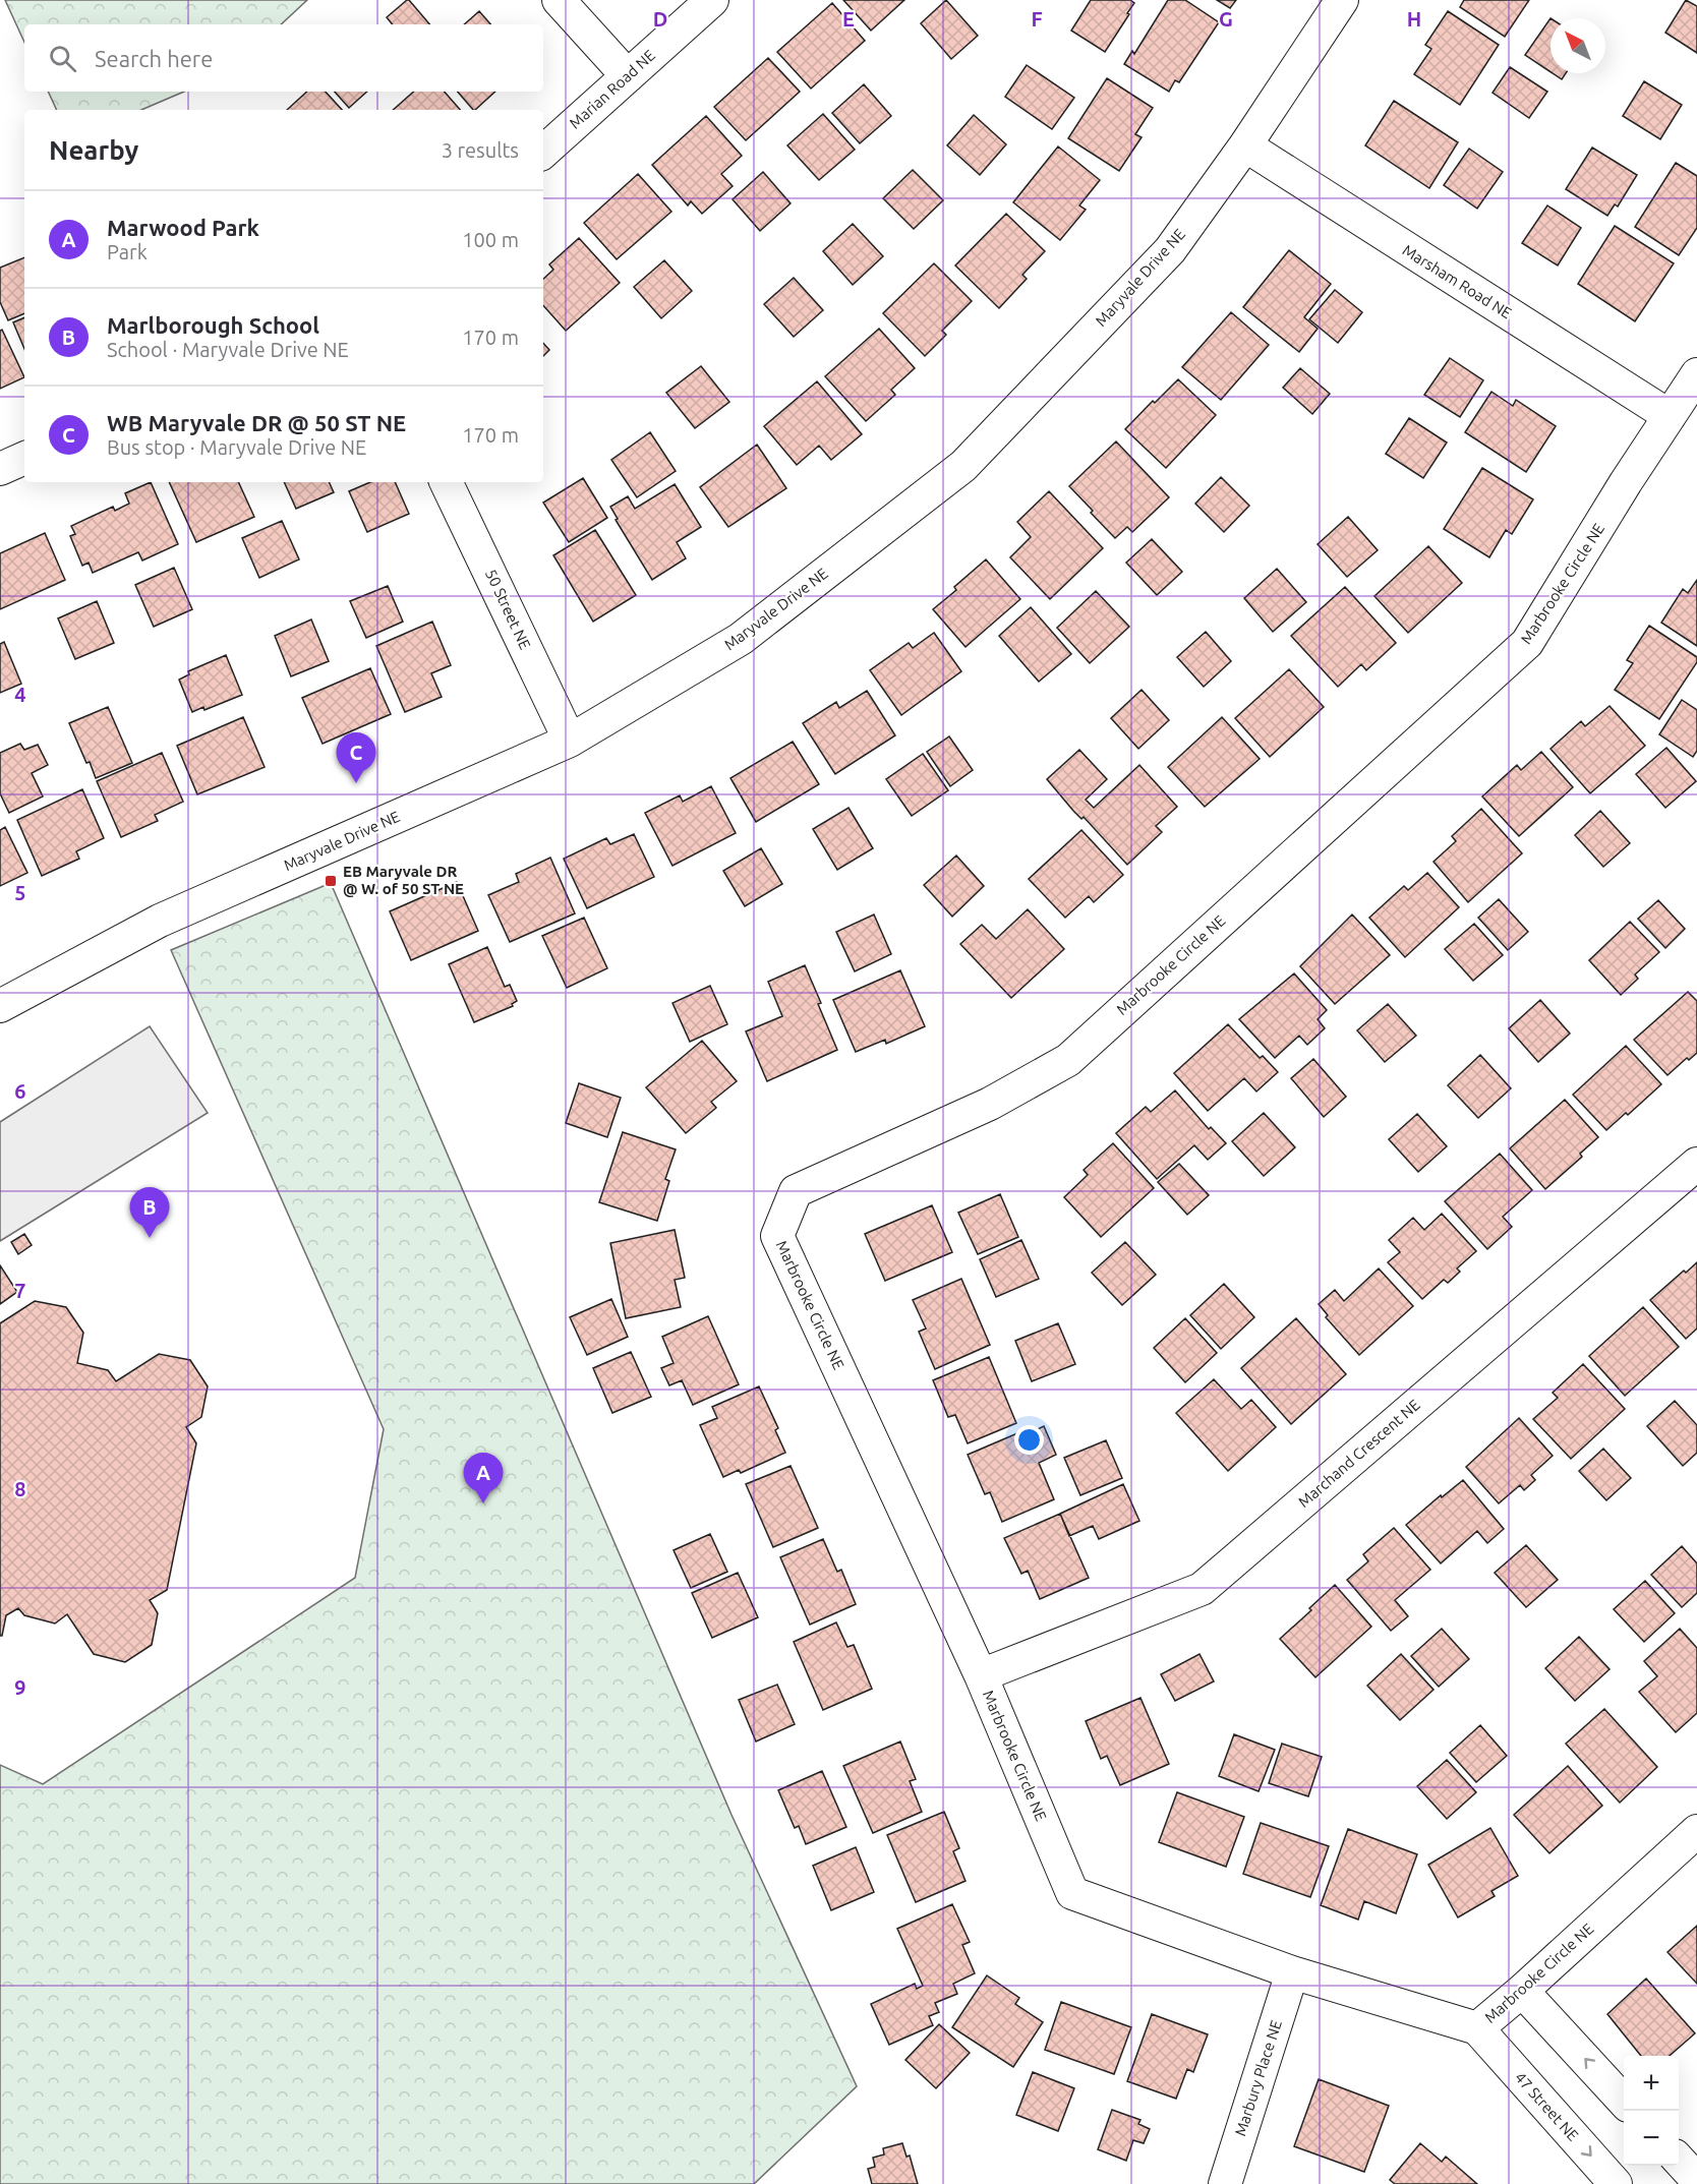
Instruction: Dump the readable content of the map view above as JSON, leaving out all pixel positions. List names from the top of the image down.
{
  "streets": {
    "street": [
      "Marian Road NE",
      "Maryvale Drive NE",
      "Marsham Road NE",
      "Marbrooke Circle NE",
      "50 Street NE",
      "Marchand Crescent NE",
      "Marbury Place NE",
      "47 Street NE"
    ]
  },
  "crossings": [
    ["Maryvale Drive NE", "Marsham Road NE"],
    ["Maryvale Drive NE", "50 Street NE"],
    ["Marsham Road NE", "Marbrooke Circle NE"],
    ["Marbrooke Circle NE", "Marchand Crescent NE"],
    ["Marbrooke Circle NE", "Marbury Place NE"],
    ["Marbrooke Circle NE", "47 Street NE"]
  ],
  "places": {
    "transit": ["EB Maryvale DR @ W. of 50 ST NE"]
  },
  "north": "top left",
  "page": {
    "search": "Search here",
    "heading": ["Nearby", "3 results"],
    "list": [
      {
        "mark": "A",
        "name": "Marwood Park",
        "note": "Park",
        "value": "100 m"
      },
      {
        "mark": "B",
        "name": "Marlborough School",
        "note": "School · Maryvale Drive NE",
        "value": "170 m"
      },
      {
        "mark": "C",
        "name": "WB Maryvale DR @ 50 ST NE",
        "note": "Bus stop · Maryvale Drive NE",
        "value": "170 m"
      }
    ],
    "pins": ["C", "B", "A"],
    "map_buttons": ["+", "−"]
  },
  "grid": {
    "columns": [
      "D",
      "E",
      "F",
      "G",
      "H"
    ],
    "rows": [
      "4",
      "5",
      "6",
      "7",
      "8",
      "9"
    ]
  }
}
